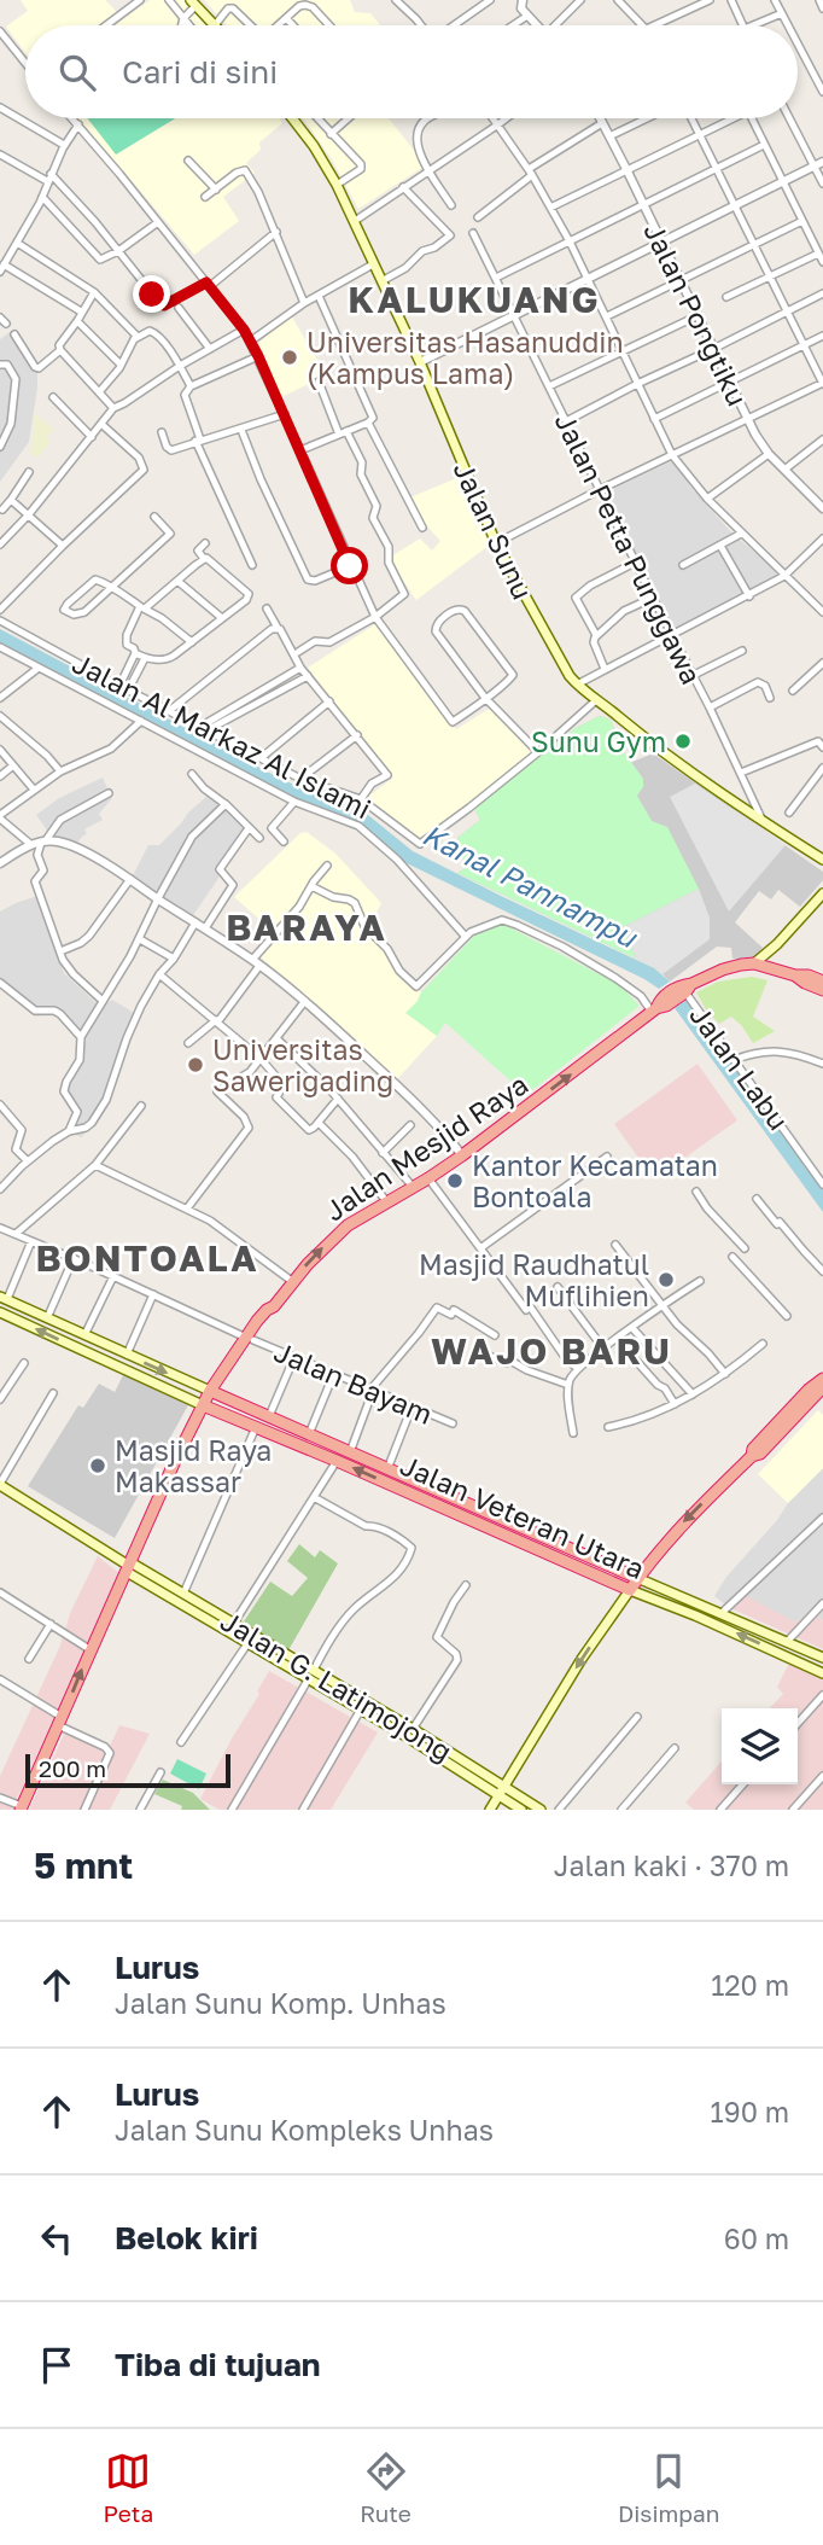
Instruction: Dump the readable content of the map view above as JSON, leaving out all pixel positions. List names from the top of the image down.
{
  "streets": {
    "highway": ["Jalan Mesjid Raya", "Jalan Veteran Utara"],
    "main road": ["Jalan Sunu", "Jalan G. Latimojong"],
    "street": [
      "Jalan Pongtiku",
      "Jalan Petta Punggawa",
      "Jalan Al Markaz Al Islami",
      "Jalan Labu",
      "Jalan Bayam"
    ]
  },
  "crossings": [
    ["Jalan Sunu", "Jalan Petta Punggawa"],
    ["Jalan Sunu", "Jalan Al Markaz Al Islami"],
    ["Jalan Labu", "Jalan Mesjid Raya"],
    ["Jalan Mesjid Raya", "Jalan Bayam"],
    ["Jalan Mesjid Raya", "Jalan Veteran Utara"],
    ["Jalan Mesjid Raya", "Jalan G. Latimojong"]
  ],
  "districts": [
    "KALUKUANG",
    "BARAYA",
    "BONTOALA",
    "WAJO BARU"
  ],
  "water": ["Kanal Pannampu"],
  "places": [
    "Universitas Hasanuddin (Kampus Lama)",
    "Sunu Gym",
    "Universitas Sawerigading",
    "Kantor Kecamatan Bontoala",
    "Masjid Raudhatul Muflihien",
    "Masjid Raya Makassar"
  ],
  "scale_bar": "200 m",
  "page": {
    "search": "Cari di sini",
    "scale": "200 m",
    "heading": ["5 mnt", "Jalan kaki · 370 m"],
    "list": [
      ["Lurus", "Jalan Sunu Komp. Unhas", "120 m"],
      ["Lurus", "Jalan Sunu Kompleks Unhas", "190 m"],
      ["Belok kiri", "60 m"],
      "Tiba di tujuan"
    ],
    "nav": ["Peta", "Rute", "Disimpan"]
  }
}
